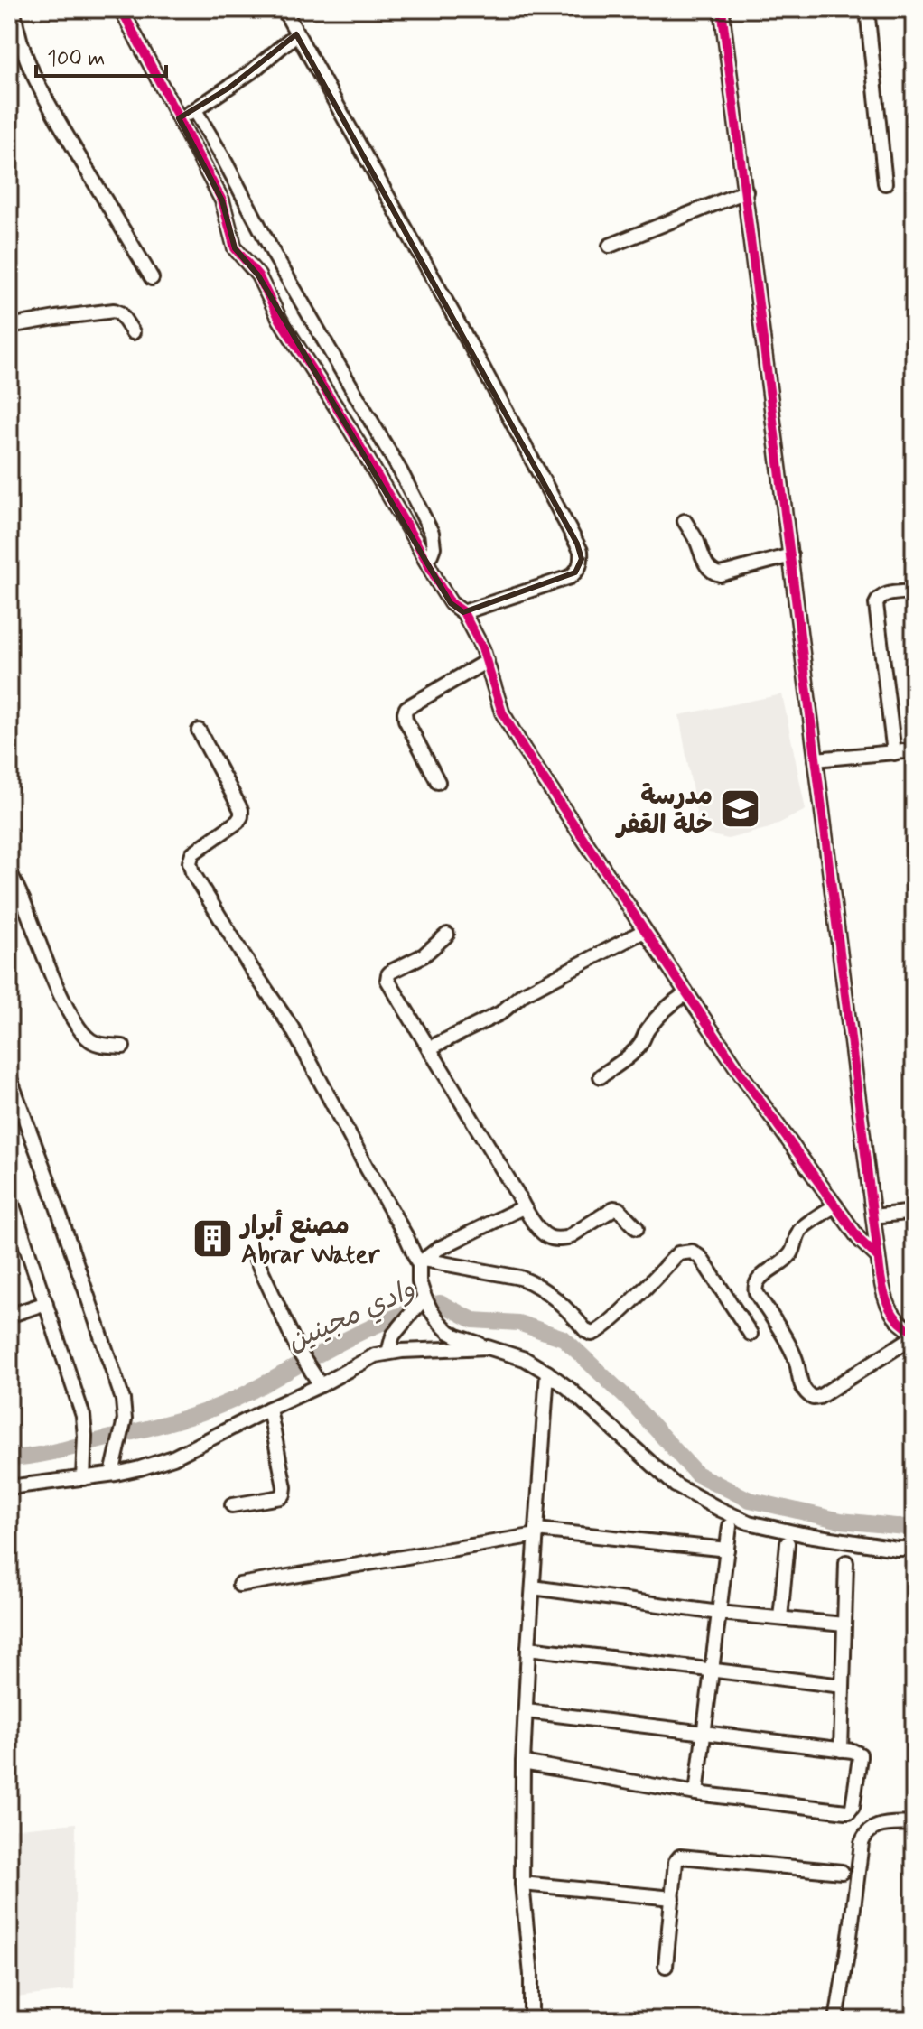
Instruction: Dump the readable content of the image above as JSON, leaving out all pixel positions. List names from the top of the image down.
{
  "water": ["وادي مجينين"],
  "places": {
    "school or university": ["مدرسة خلة القفر"],
    "building": ["مصنع أبرار Abrar Water"]
  },
  "scale_bar": "100 m"
}
